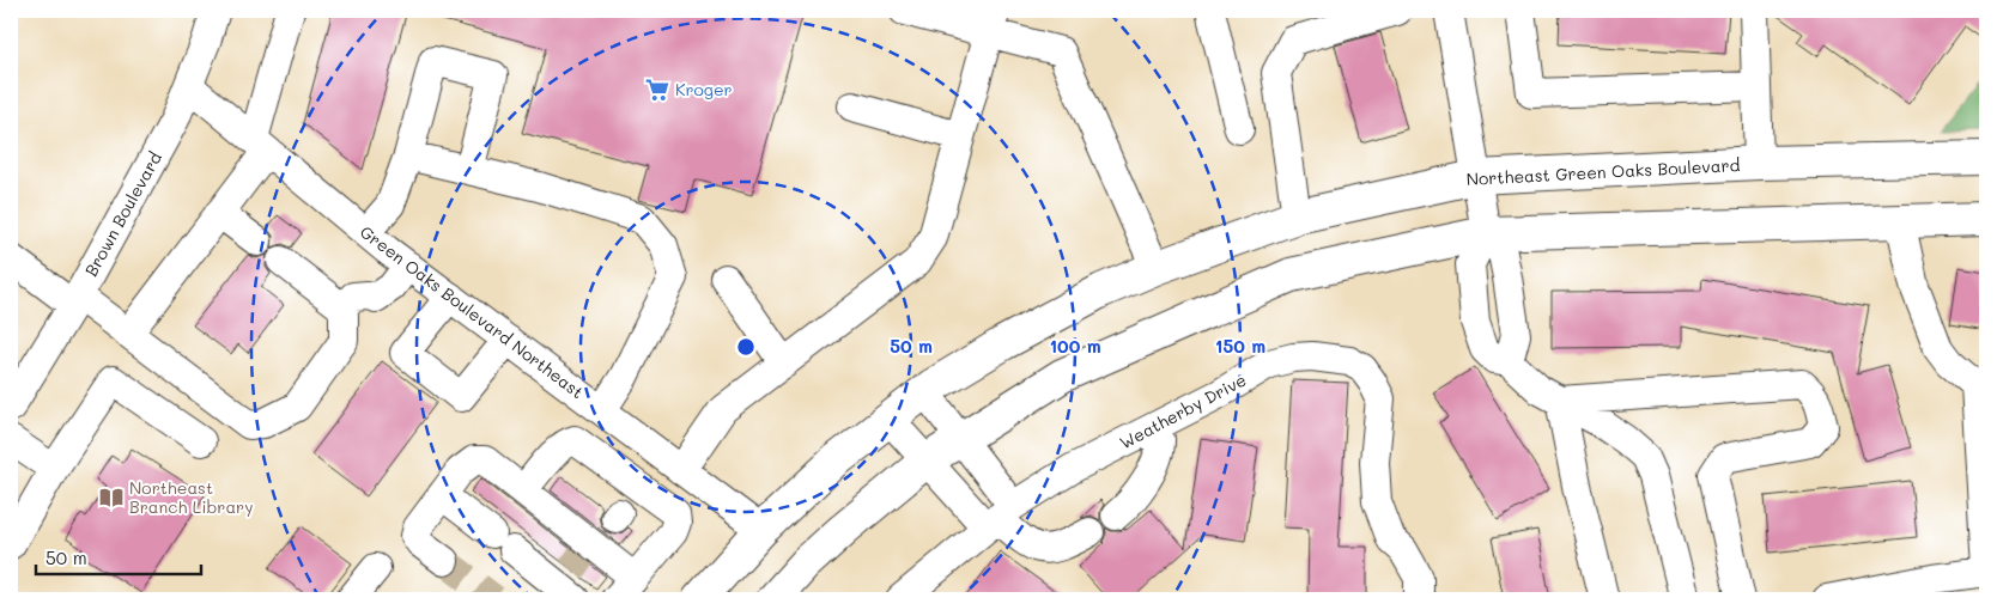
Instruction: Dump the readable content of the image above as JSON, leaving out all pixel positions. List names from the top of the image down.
{
  "streets": {
    "main road": ["Northeast Green Oaks Boulevard"],
    "street": ["Brown Boulevard", "Green Oaks Boulevard Northeast", "Weatherby Drive"]
  },
  "crossings": [
    ["Northeast Green Oaks Boulevard", "Green Oaks Boulevard Northeast"],
    ["Brown Boulevard", "Green Oaks Boulevard Northeast"]
  ],
  "places": {
    "supermarket": ["Kroger"],
    "library": ["Northeast Branch Library"]
  },
  "scale_bar": "50 m",
  "rings": ["50 m", "100 m", "150 m"]
}
